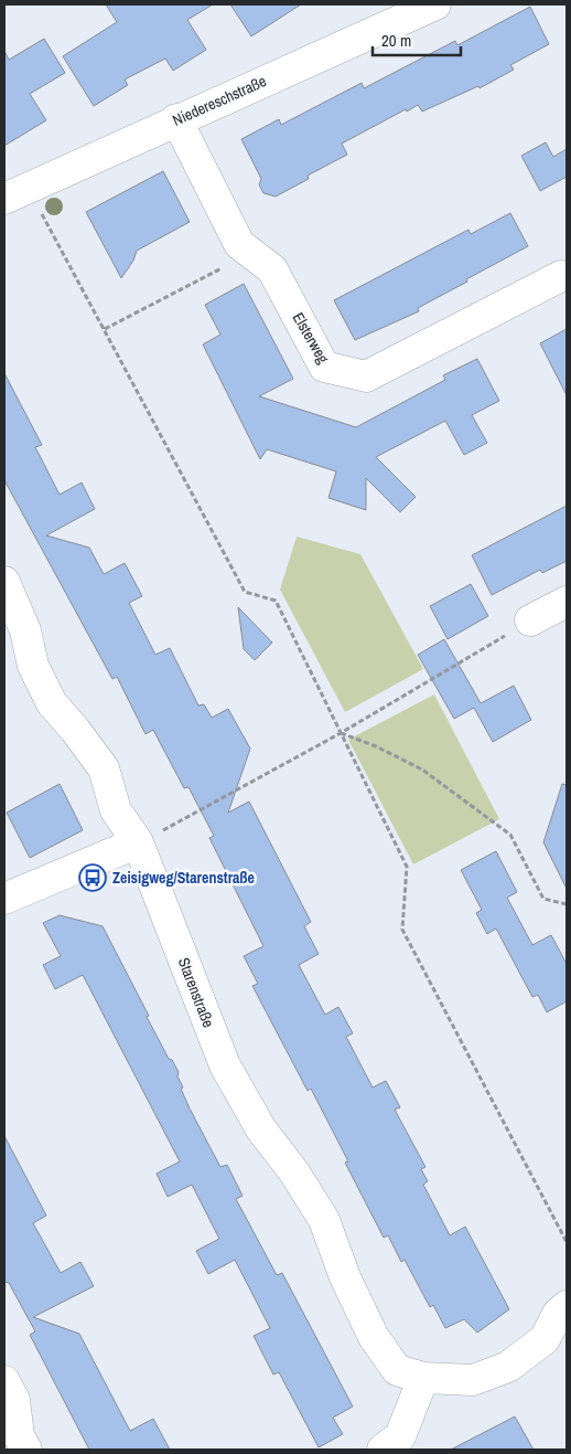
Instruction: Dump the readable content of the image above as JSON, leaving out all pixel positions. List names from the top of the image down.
{
  "streets": {
    "street": ["Niedereschstraße", "Elsterweg", "Starenstraße"]
  },
  "crossings": [
    ["Niedereschstraße", "Elsterweg"]
  ],
  "places": {
    "bus stop": ["Zeisigweg/Starenstraße"]
  },
  "scale_bar": "20 m"
}
